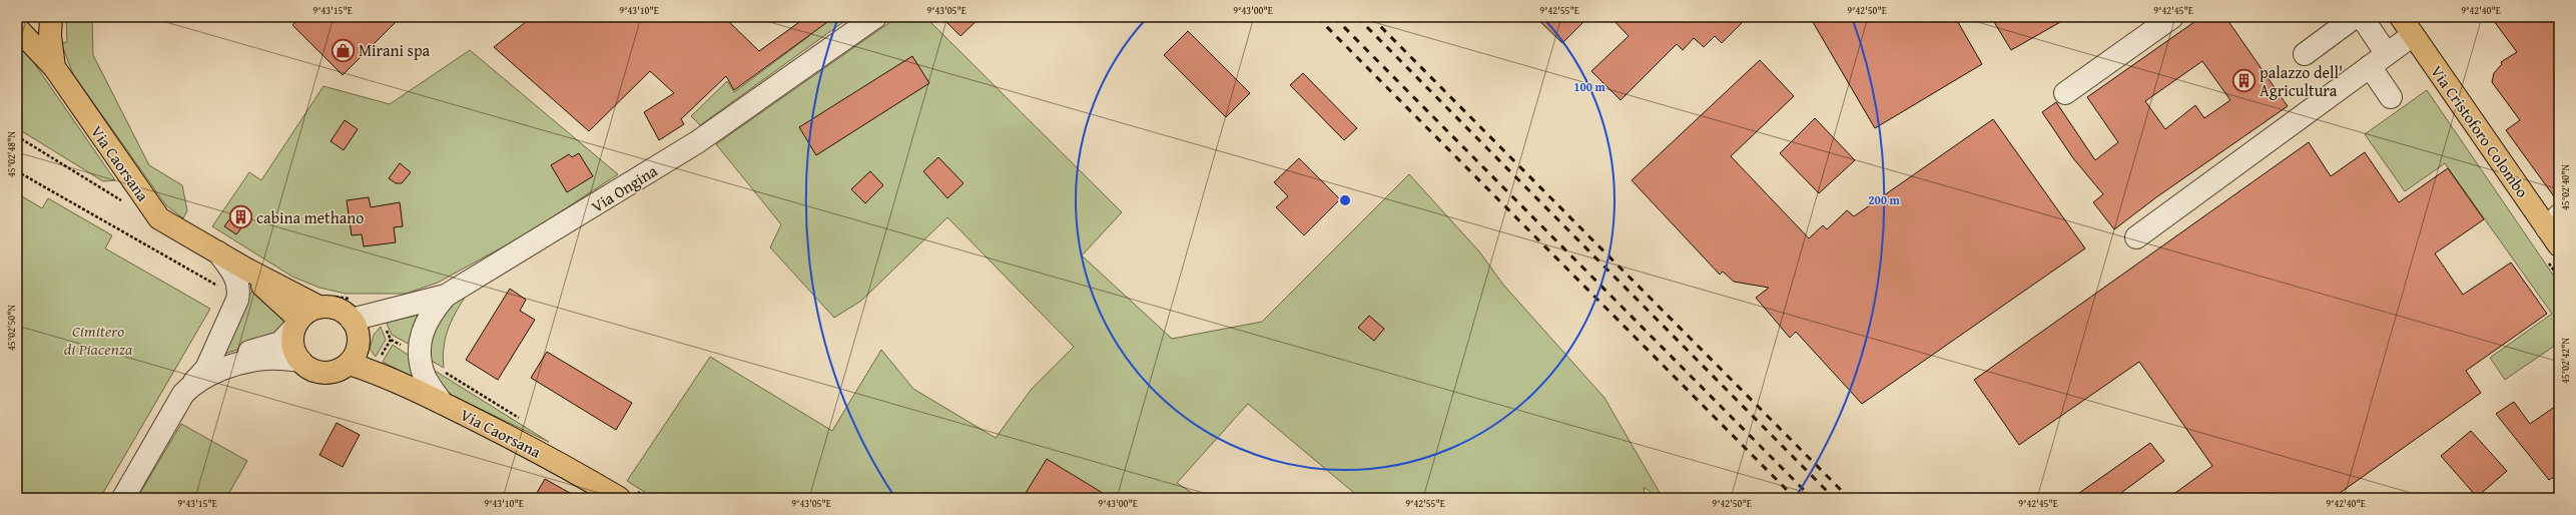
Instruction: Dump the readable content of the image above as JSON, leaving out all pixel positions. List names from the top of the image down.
{
  "streets": {
    "main road": ["Via Cristoforo Colombo", "Via Caorsana"],
    "street": ["Via Ongina"]
  },
  "crossings": [
    ["Via Caorsana", "Via Ongina"]
  ],
  "parks": ["Cimitero di Piacenza"],
  "places": {
    "shop": ["Mirani spa"],
    "building": ["palazzo dell' Agricultura", "cabina methano"]
  },
  "coordinates": [
    "9°43'15\"E",
    "9°43'10\"E",
    "9°43'05\"E",
    "9°43'00\"E",
    "9°42'55\"E",
    "9°42'50\"E",
    "9°42'45\"E",
    "9°42'40\"E",
    "45°02'48\"N",
    "45°02'40\"N",
    "45°02'50\"N",
    "45°02'42\"N"
  ],
  "rings": ["100 m", "200 m"]
}
